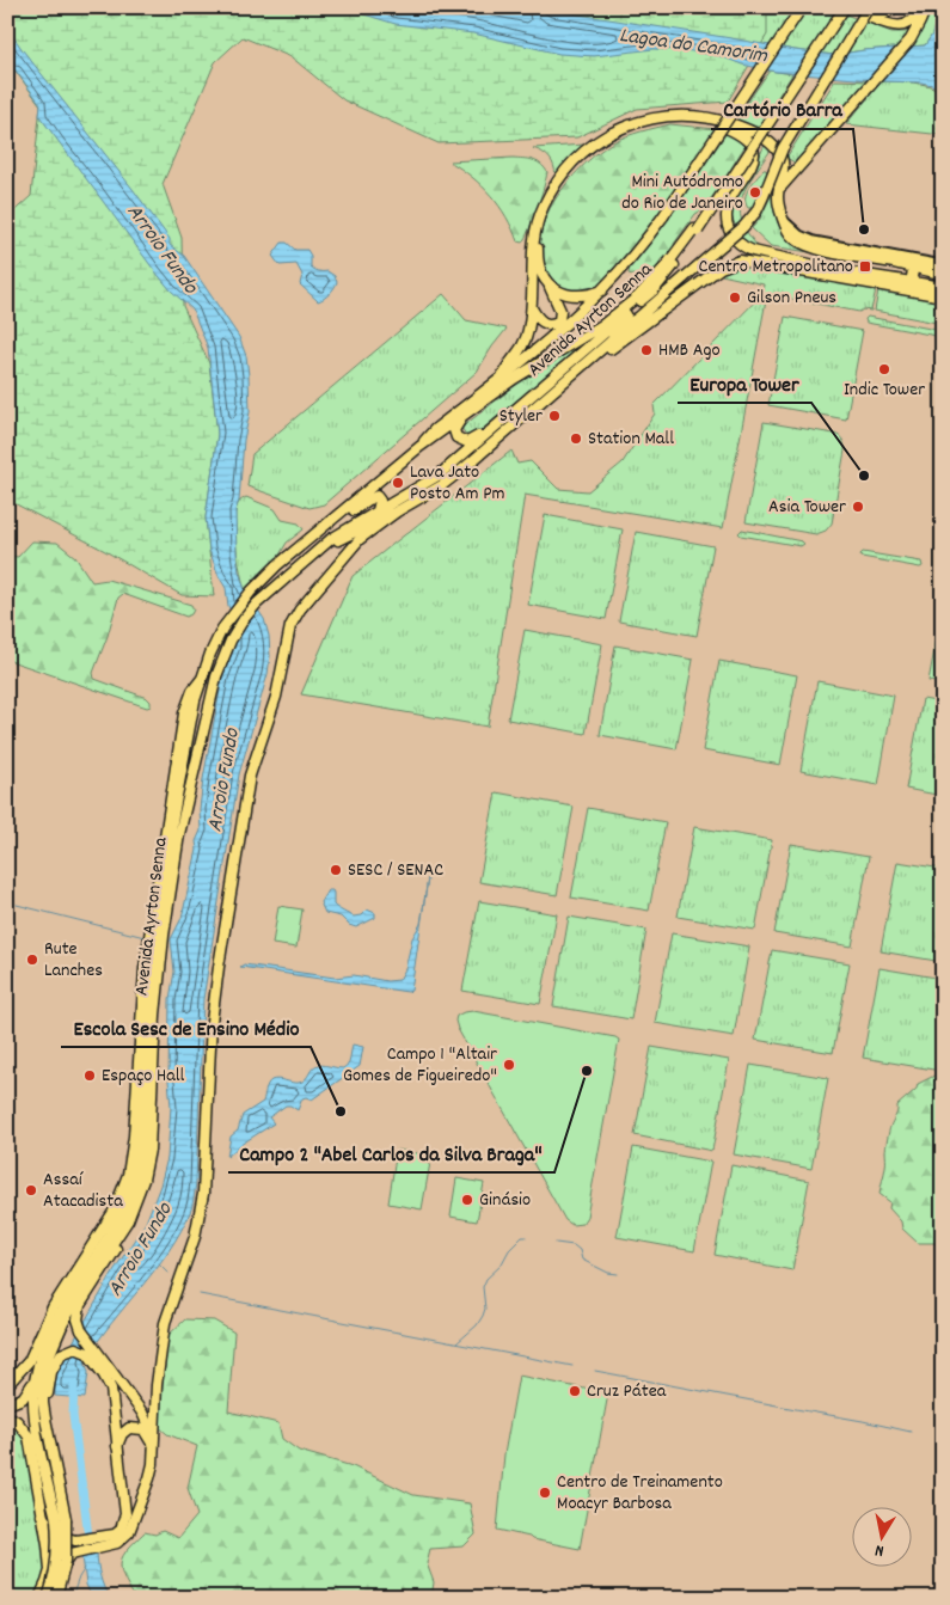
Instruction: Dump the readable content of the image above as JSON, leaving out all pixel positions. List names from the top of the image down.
{
  "streets": {
    "highway": ["Avenida Ayrton Senna"]
  },
  "water": ["Lagoa do Camorim", "Arroio Fundo"],
  "places": {
    "other": [
      "Mini Autódromo do Rio de Janeiro",
      "Cartório Barra",
      "Gilson Pneus",
      "HMB Ago",
      "Indic Tower",
      "Styler",
      "Station Mall",
      "Europa Tower",
      "Lava Jato Posto Am Pm",
      "Asia Tower",
      "SESC / SENAC",
      "Rute Lanches",
      "Campo 1 \"Altair Gomes de Figueiredo\"",
      "Campo 2 \"Abel Carlos da Silva Braga\"",
      "Espaço Hall",
      "Escola Sesc de Ensino Médio",
      "Assaí Atacadista",
      "Ginásio",
      "Cruz Pátea",
      "Centro de Treinamento Moacyr Barbosa"
    ],
    "transit": ["Centro Metropolitano"]
  },
  "north": "bottom"
}
